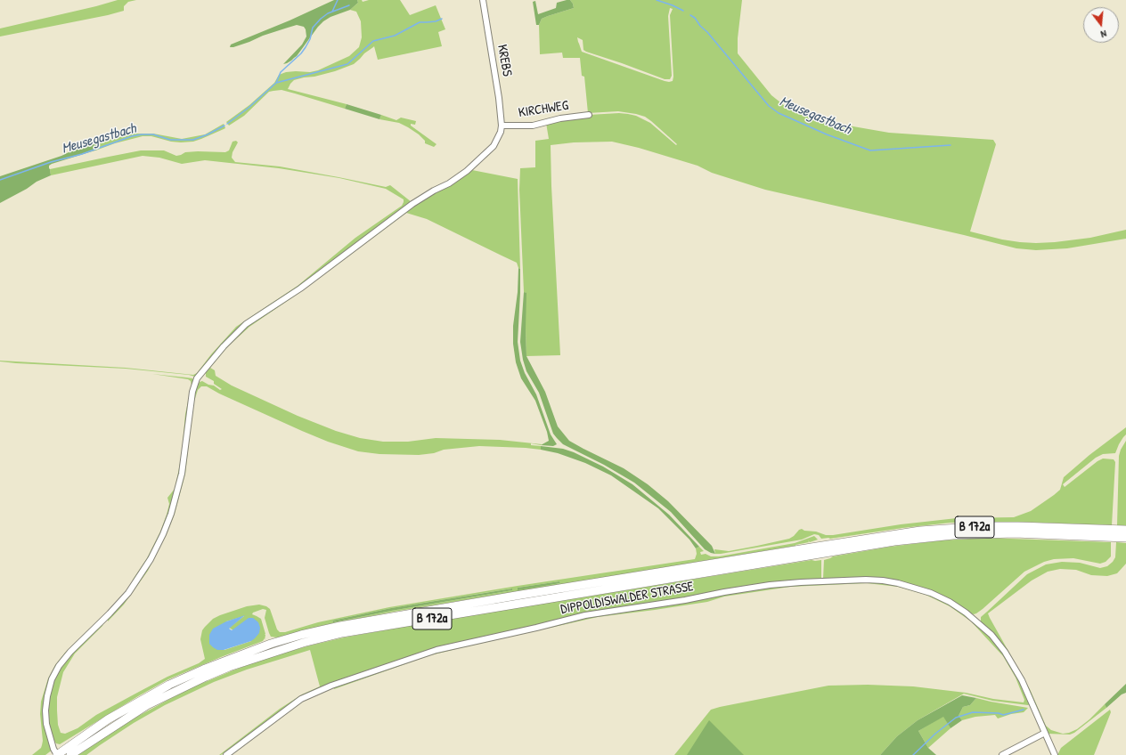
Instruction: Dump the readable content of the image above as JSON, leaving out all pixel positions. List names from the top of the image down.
{
  "streets": {
    "highway": ["B 172a"],
    "street": ["KREBS", "KIRCHWEG", "DIPPOLDISWALDER STRASSE"]
  },
  "crossings": [
    ["KREBS", "KIRCHWEG"]
  ],
  "water": ["Meusegastbach"],
  "north": "bottom"
}
